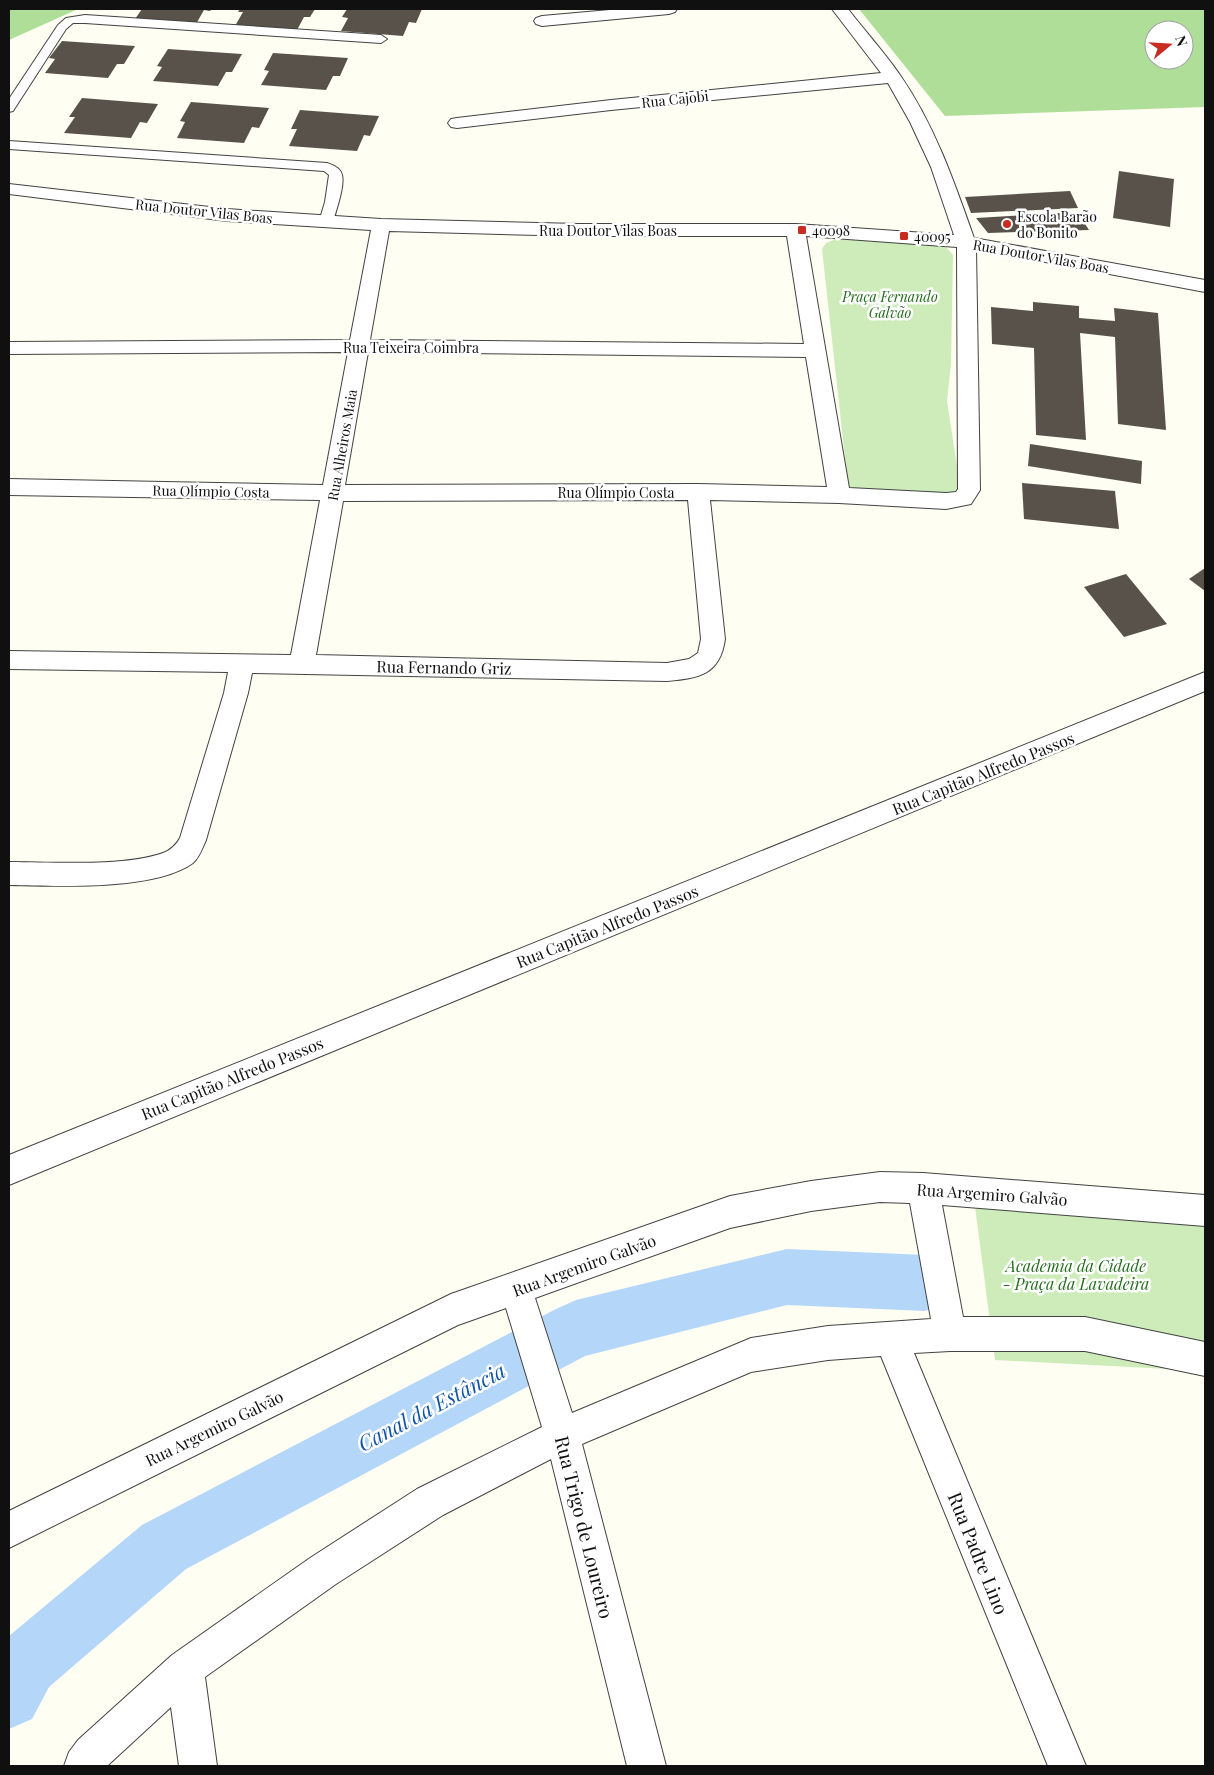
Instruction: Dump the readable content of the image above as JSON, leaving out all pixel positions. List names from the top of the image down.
{
  "streets": {
    "street": [
      "Rua Cajobi",
      "Rua Doutor Vilas Boas",
      "Rua Teixeira Coimbra",
      "Rua Alheiros Maia",
      "Rua Olímpio Costa",
      "Rua Fernando Griz",
      "Rua Capitão Alfredo Passos",
      "Rua Argemiro Galvão",
      "Rua Trigo de Loureiro",
      "Rua Padre Lino"
    ]
  },
  "crossings": [
    ["Rua Doutor Vilas Boas", "Rua Alheiros Maia"],
    ["Rua Doutor Vilas Boas", "Rua Olímpio Costa"],
    ["Rua Teixeira Coimbra", "Rua Alheiros Maia"],
    ["Rua Alheiros Maia", "Rua Olímpio Costa"],
    ["Rua Alheiros Maia", "Rua Fernando Griz"],
    ["Rua Olímpio Costa", "Rua Fernando Griz"],
    ["Rua Argemiro Galvão", "Rua Trigo de Loureiro"]
  ],
  "water": ["Canal da Estância"],
  "parks": ["Praça Fernando Galvão", "Academia da Cidade - Praça da Lavadeira"],
  "places": {
    "other": ["Escola Barão do Bonito"],
    "transit": ["40098", "40095"]
  },
  "north": "right"
}
